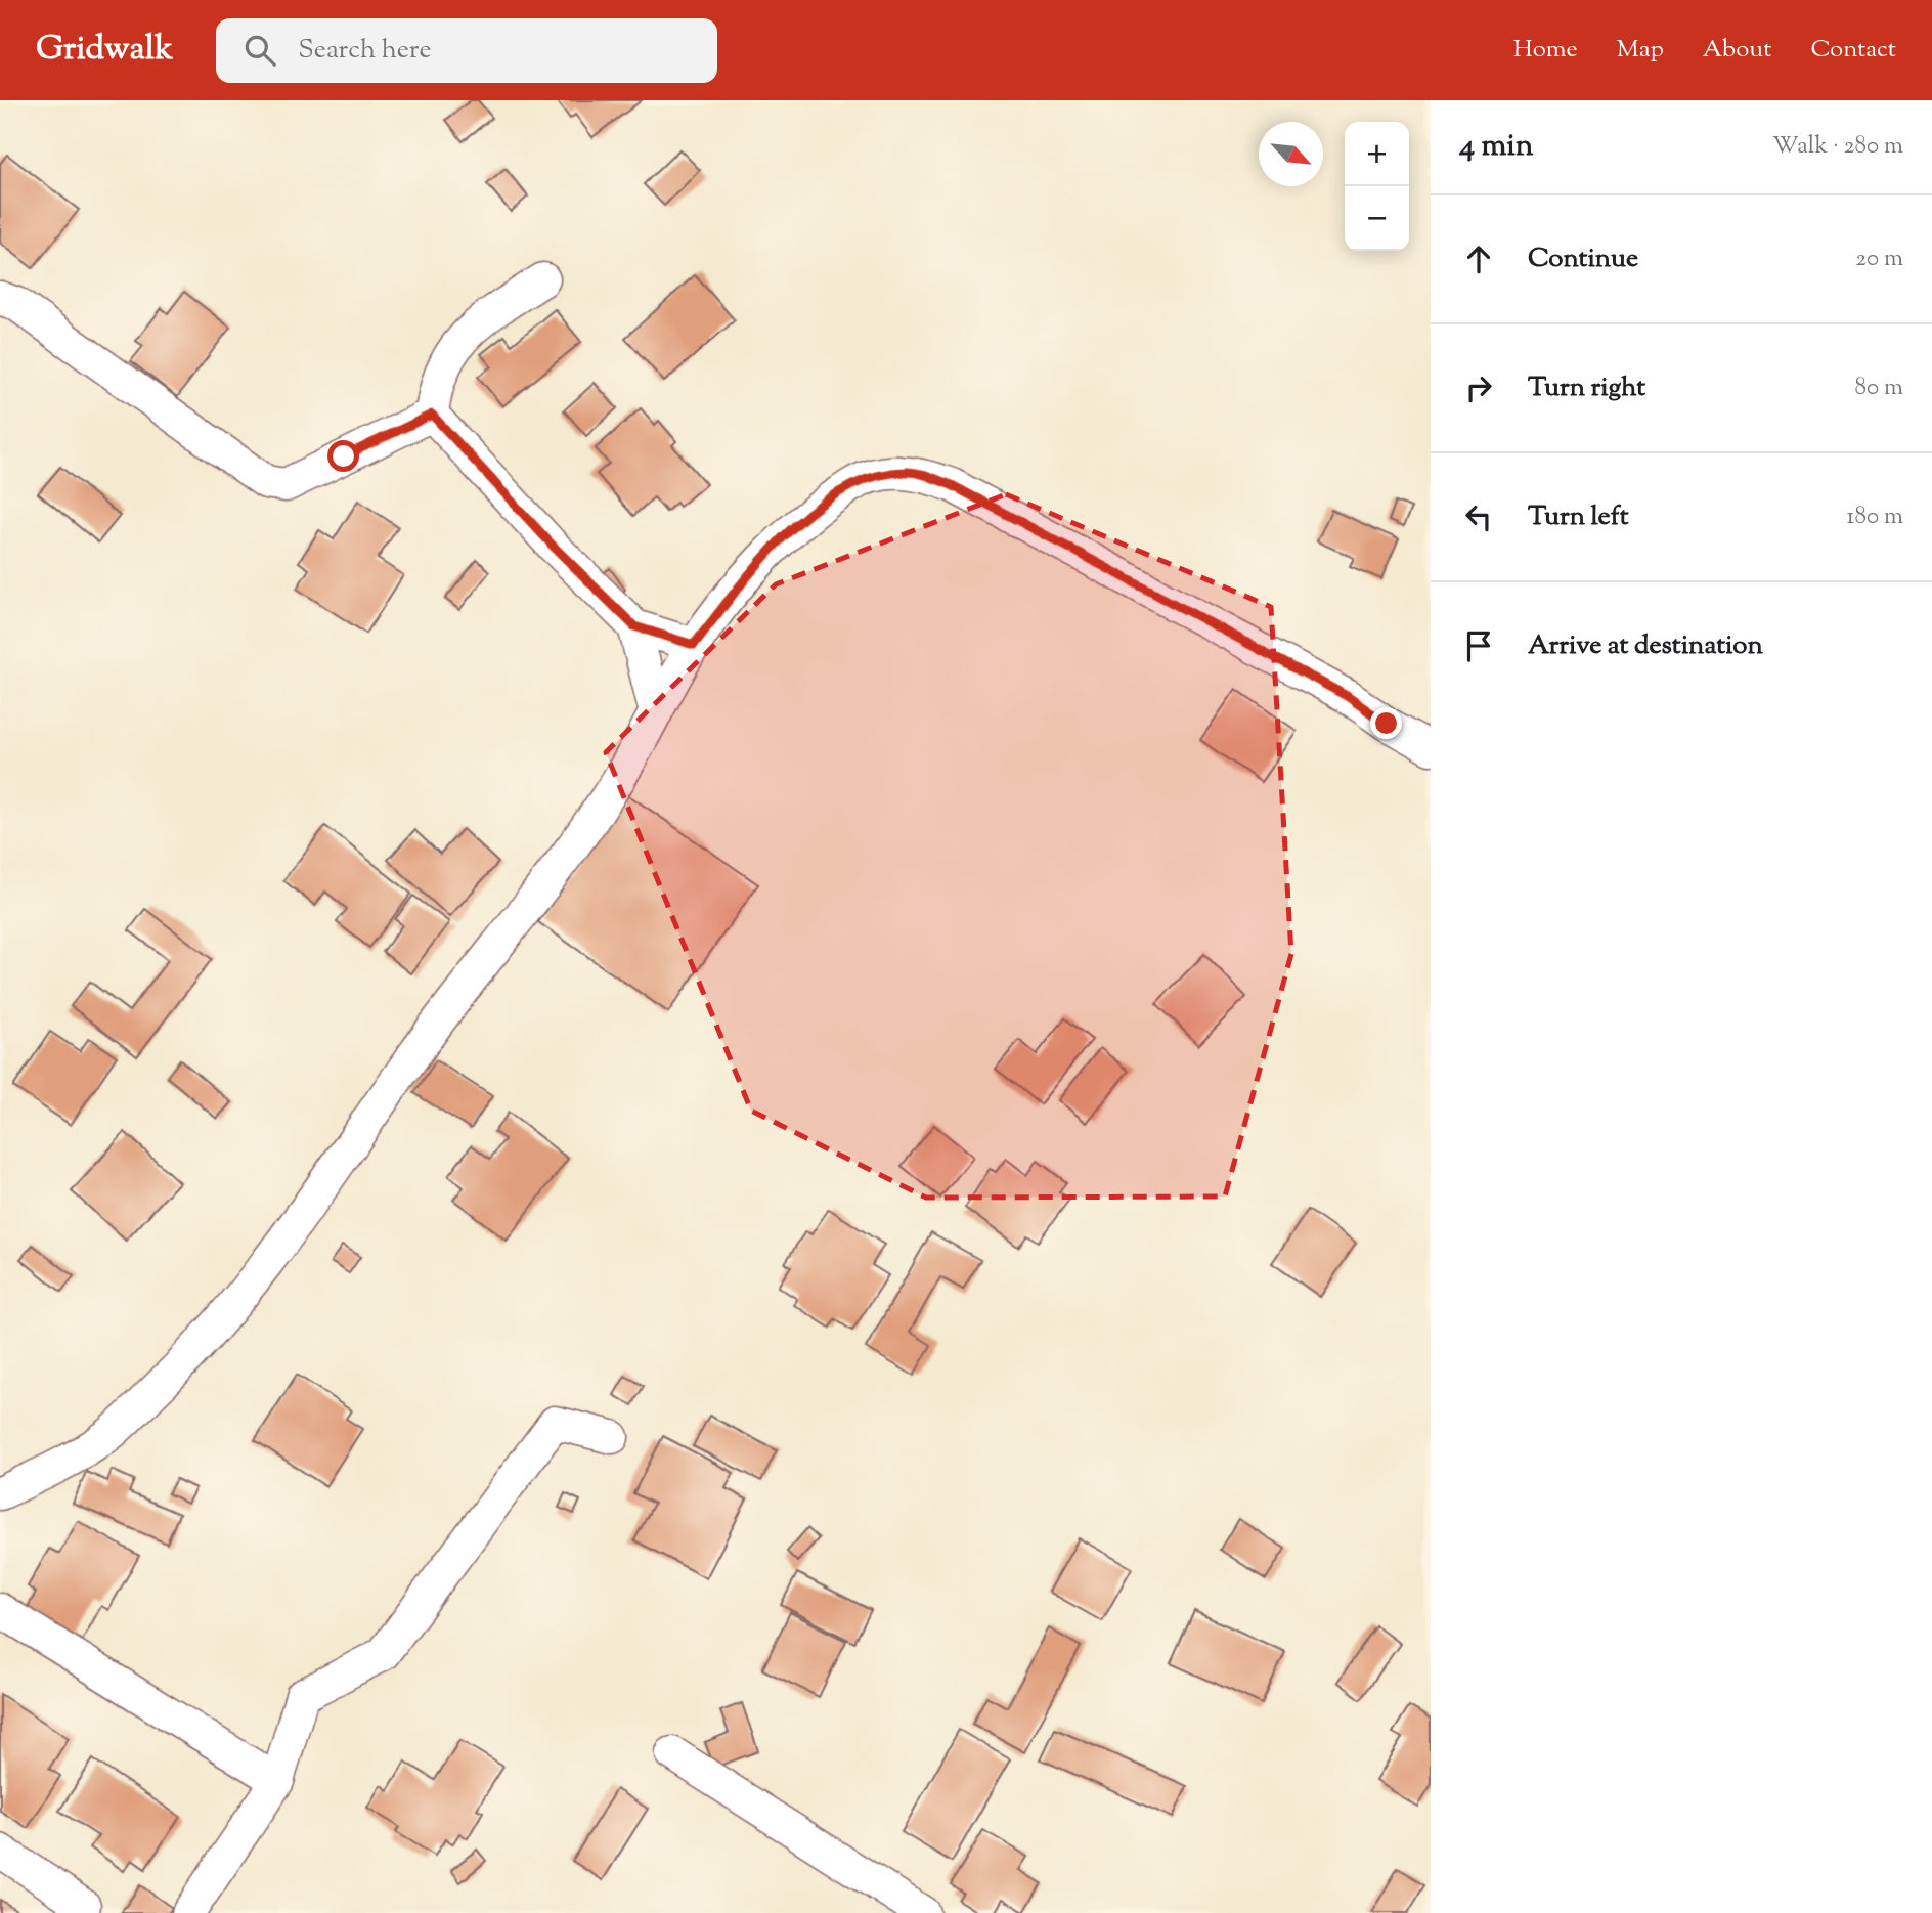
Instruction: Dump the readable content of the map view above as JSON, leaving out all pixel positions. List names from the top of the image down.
{
  "north": "bottom right",
  "page": {
    "header": "Gridwalk",
    "search": "Search here",
    "nav": [
      "Home",
      "Map",
      "About",
      "Contact"
    ],
    "heading": ["4 min", "Walk · 280 m"],
    "map_buttons": ["+", "−"],
    "list": [
      ["Continue", "20 m"],
      ["Turn right", "80 m"],
      ["Turn left", "180 m"],
      "Arrive at destination"
    ]
  }
}
